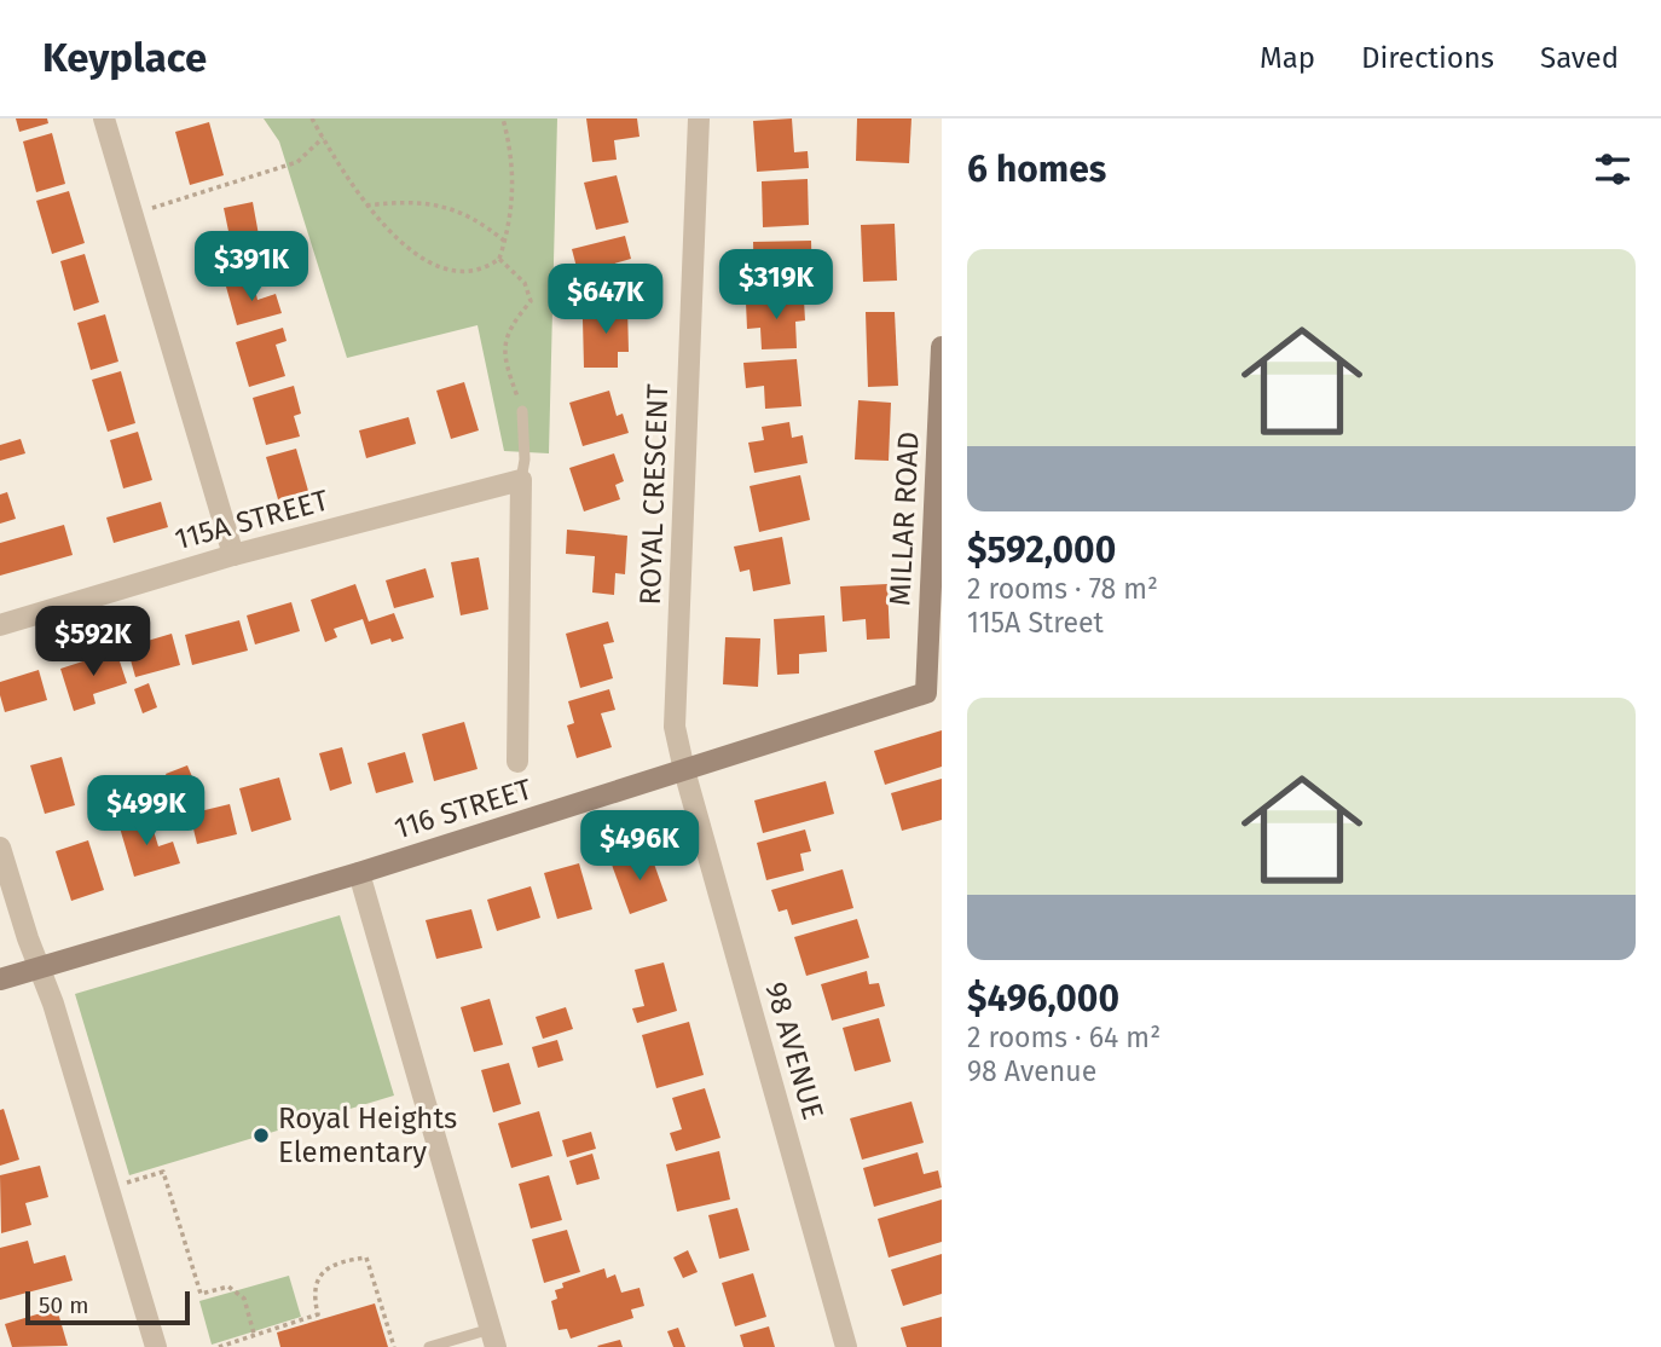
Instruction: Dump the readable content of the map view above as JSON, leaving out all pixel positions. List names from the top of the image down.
{
  "streets": {
    "street": [
      "ROYAL CRESCENT",
      "MILLAR ROAD",
      "115A STREET",
      "116 STREET",
      "98 AVENUE"
    ]
  },
  "crossings": [
    ["ROYAL CRESCENT", "116 STREET"],
    ["ROYAL CRESCENT", "98 AVENUE"],
    ["MILLAR ROAD", "116 STREET"],
    ["116 STREET", "98 AVENUE"]
  ],
  "places": ["Royal Heights Elementary"],
  "scale_bar": "50 m",
  "page": {
    "header": "Keyplace",
    "nav": ["Map", "Directions", "Saved"],
    "heading": "6 homes",
    "list": [
      {
        "name": "$592,000",
        "note": "2 rooms · 78 m² · 115A Street"
      },
      {
        "name": "$496,000",
        "note": "2 rooms · 64 m² · 98 Avenue"
      }
    ],
    "price": [
      "$391K",
      "$319K",
      "$647K",
      "$592K",
      "$499K",
      "$496K"
    ],
    "scale": "50 m"
  }
}
